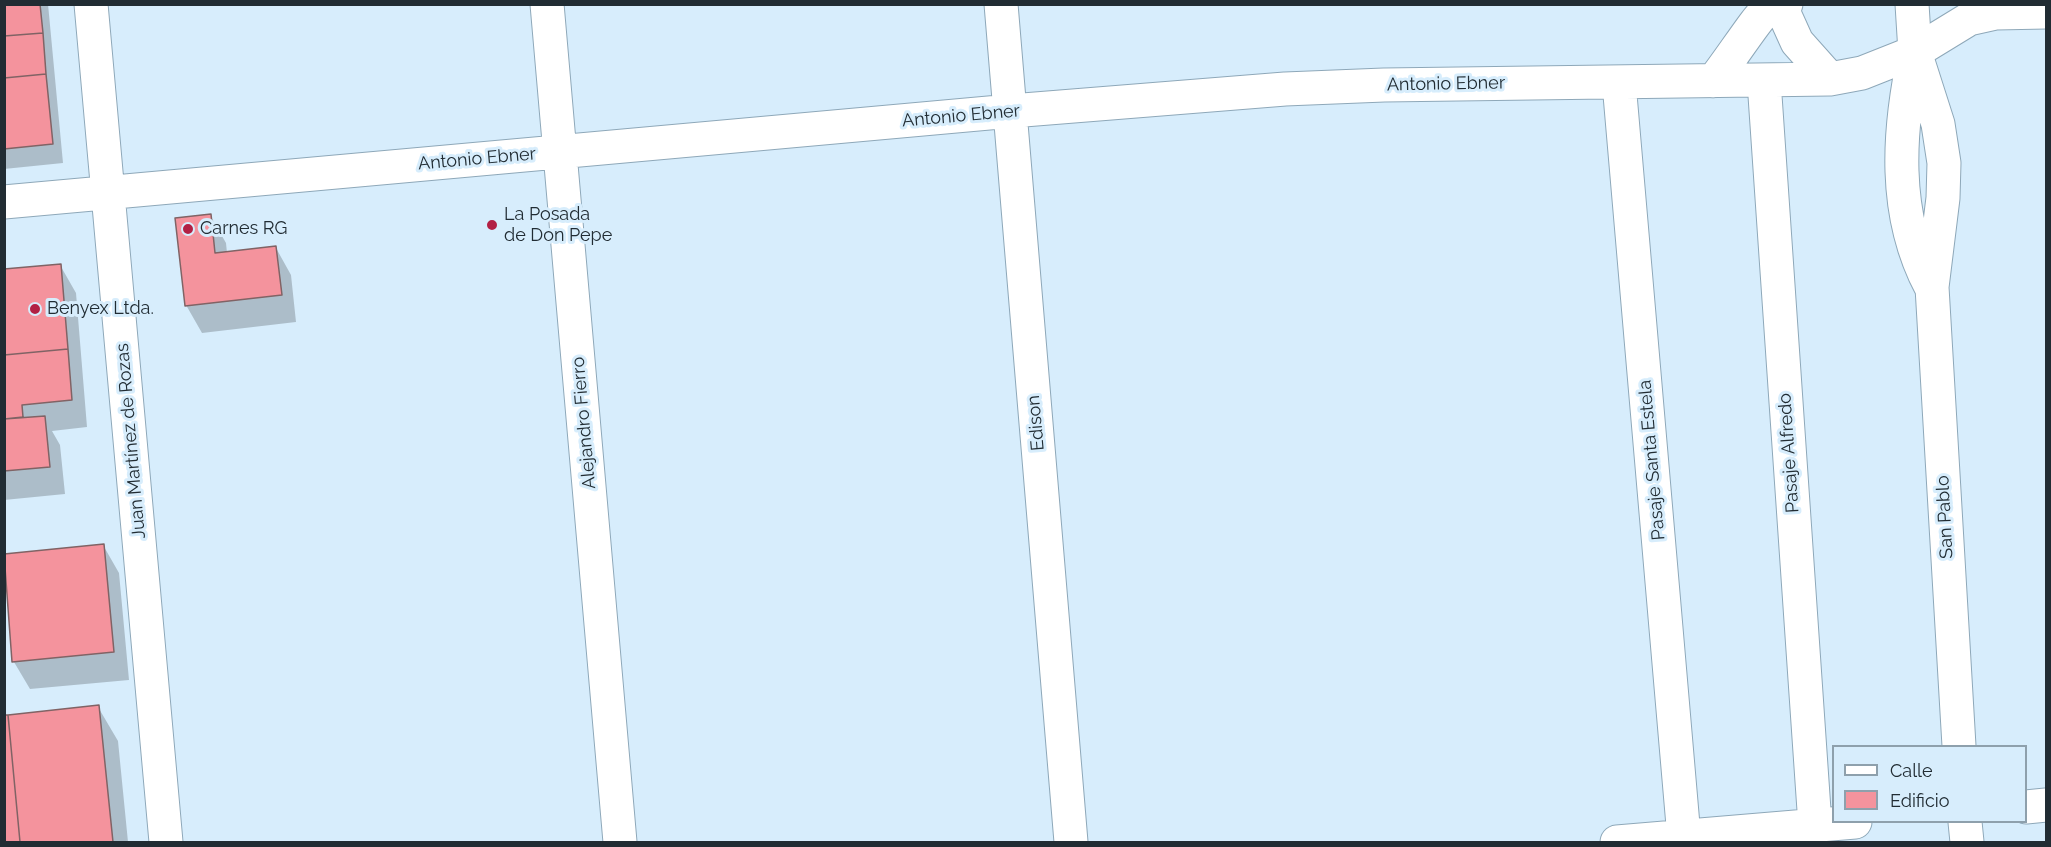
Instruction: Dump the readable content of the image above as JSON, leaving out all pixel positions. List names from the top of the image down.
{
  "streets": {
    "street": [
      "Antonio Ebner",
      "Alejandro Fierro",
      "Edison",
      "Juan Martínez de Rozas",
      "Pasaje Alfredo",
      "Pasaje Santa Estela",
      "San Pablo"
    ]
  },
  "crossings": [
    ["Antonio Ebner", "Alejandro Fierro"],
    ["Antonio Ebner", "Edison"],
    ["Antonio Ebner", "Juan Martínez de Rozas"],
    ["Antonio Ebner", "Pasaje Alfredo"],
    ["Antonio Ebner", "Pasaje Santa Estela"],
    ["Antonio Ebner", "San Pablo"]
  ],
  "places": ["La Posada de Don Pepe", "Carnes RG", "Benyex Ltda."],
  "legend": ["Calle", "Edificio"]
}
